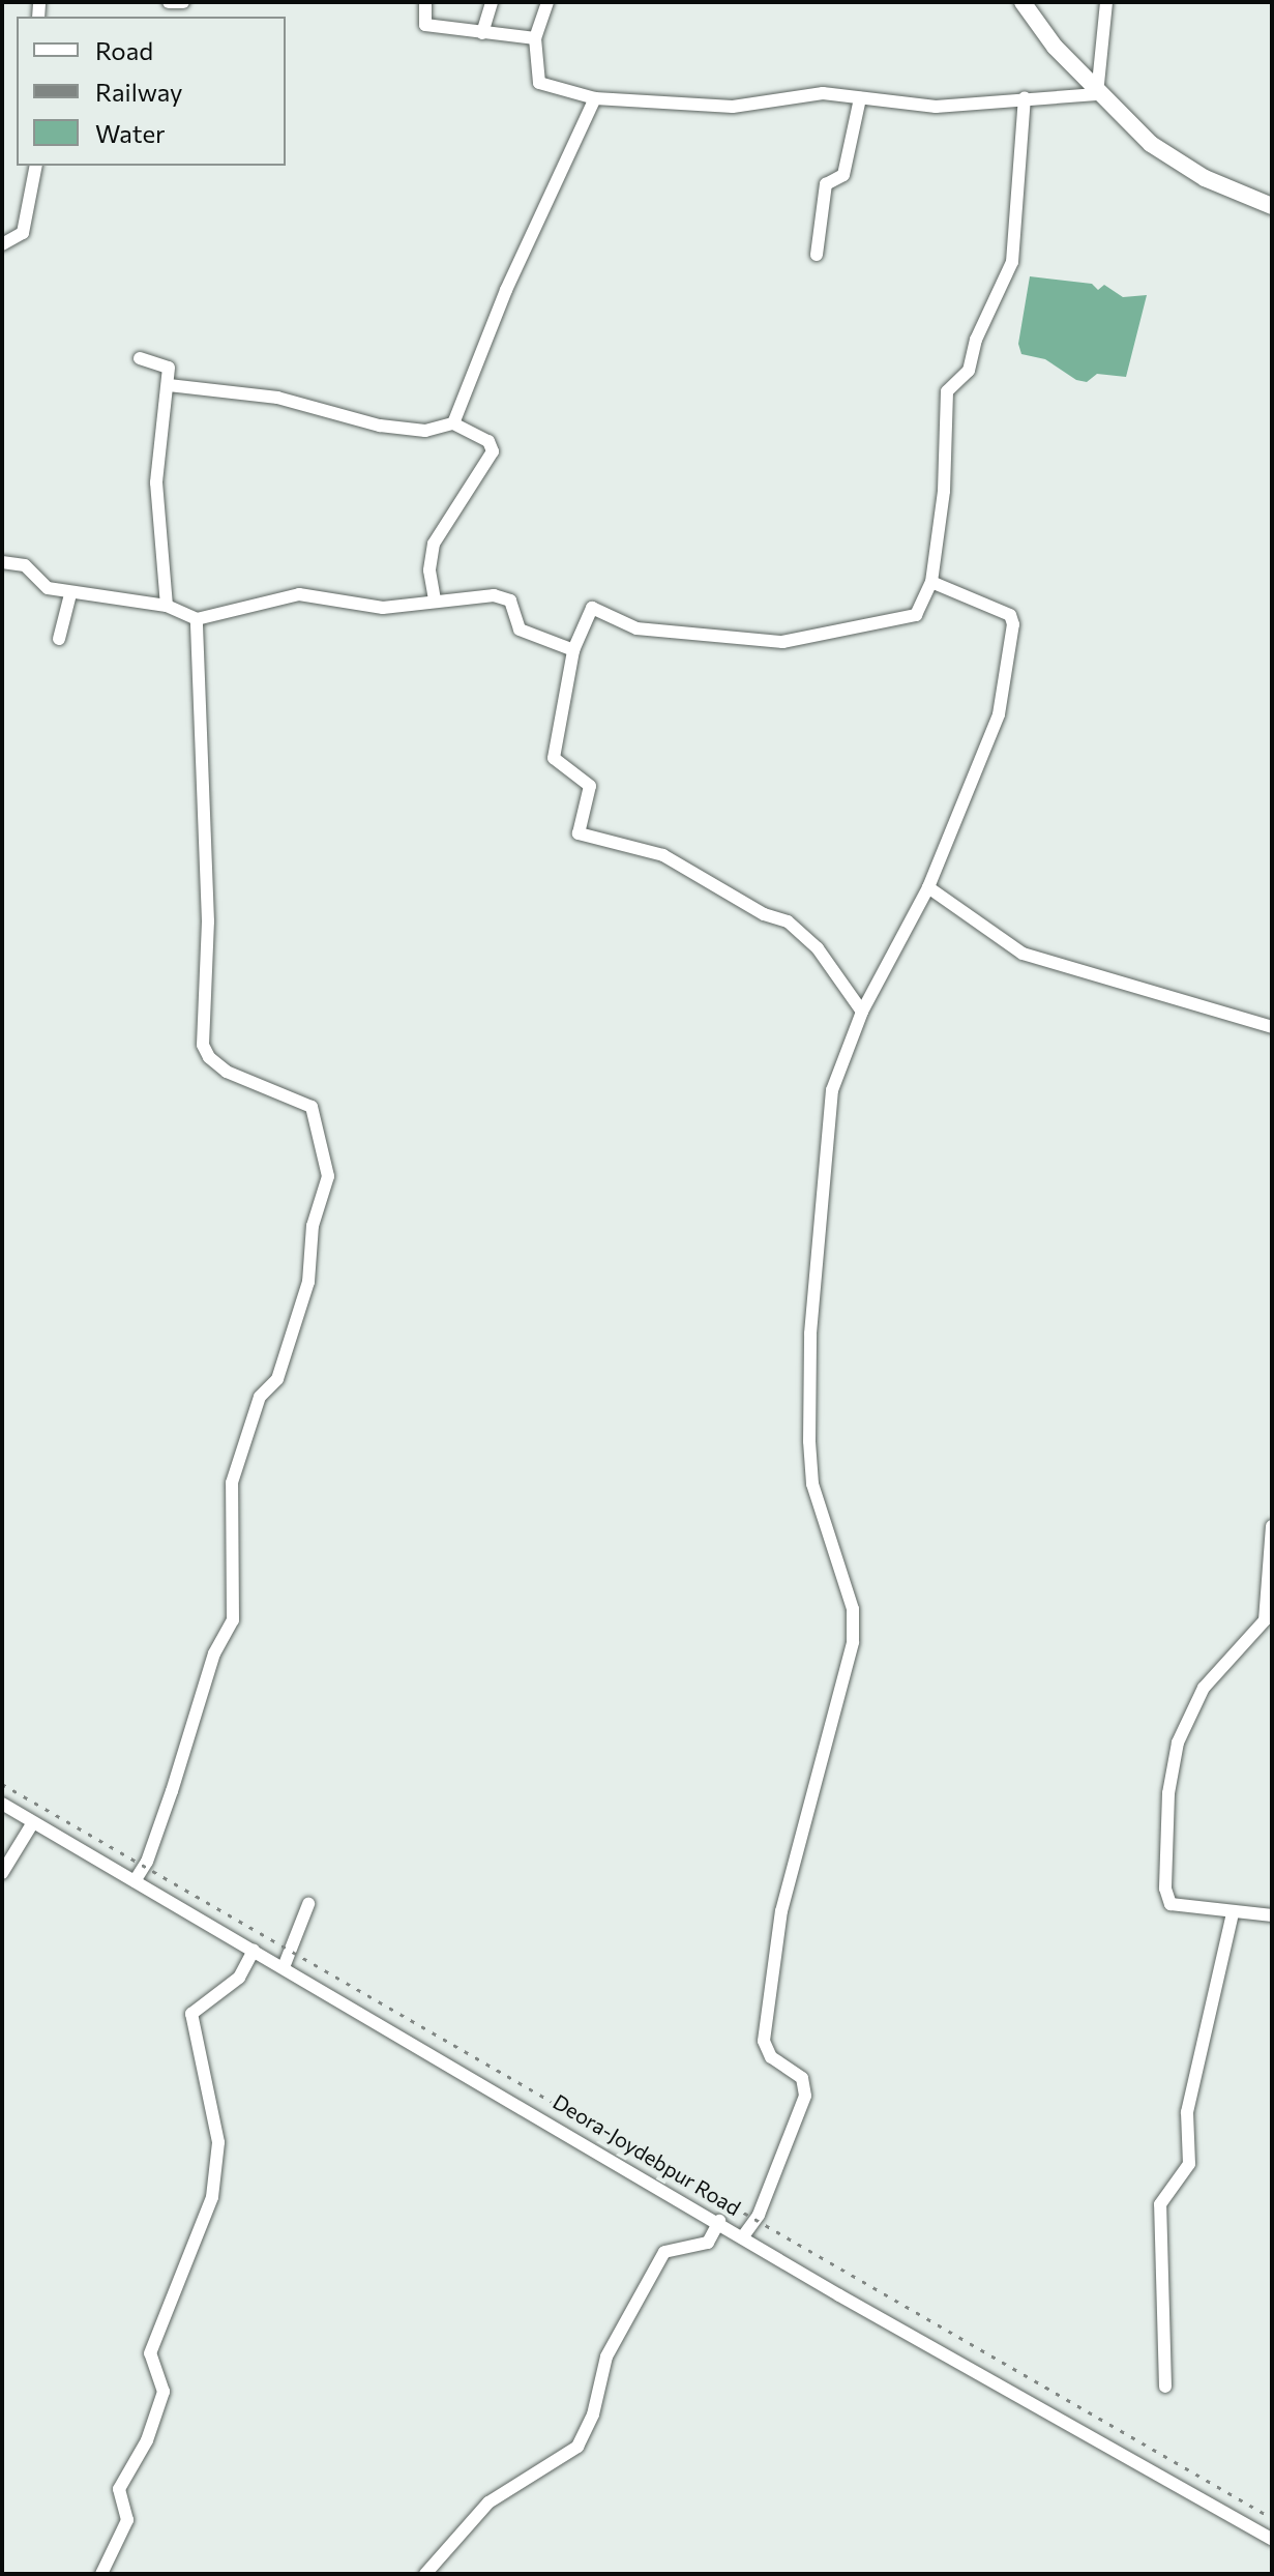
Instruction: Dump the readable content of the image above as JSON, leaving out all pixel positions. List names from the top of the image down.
{
  "streets": {
    "street": ["Deora-Joydebpur Road"]
  },
  "legend": ["Road", "Railway", "Water"]
}
